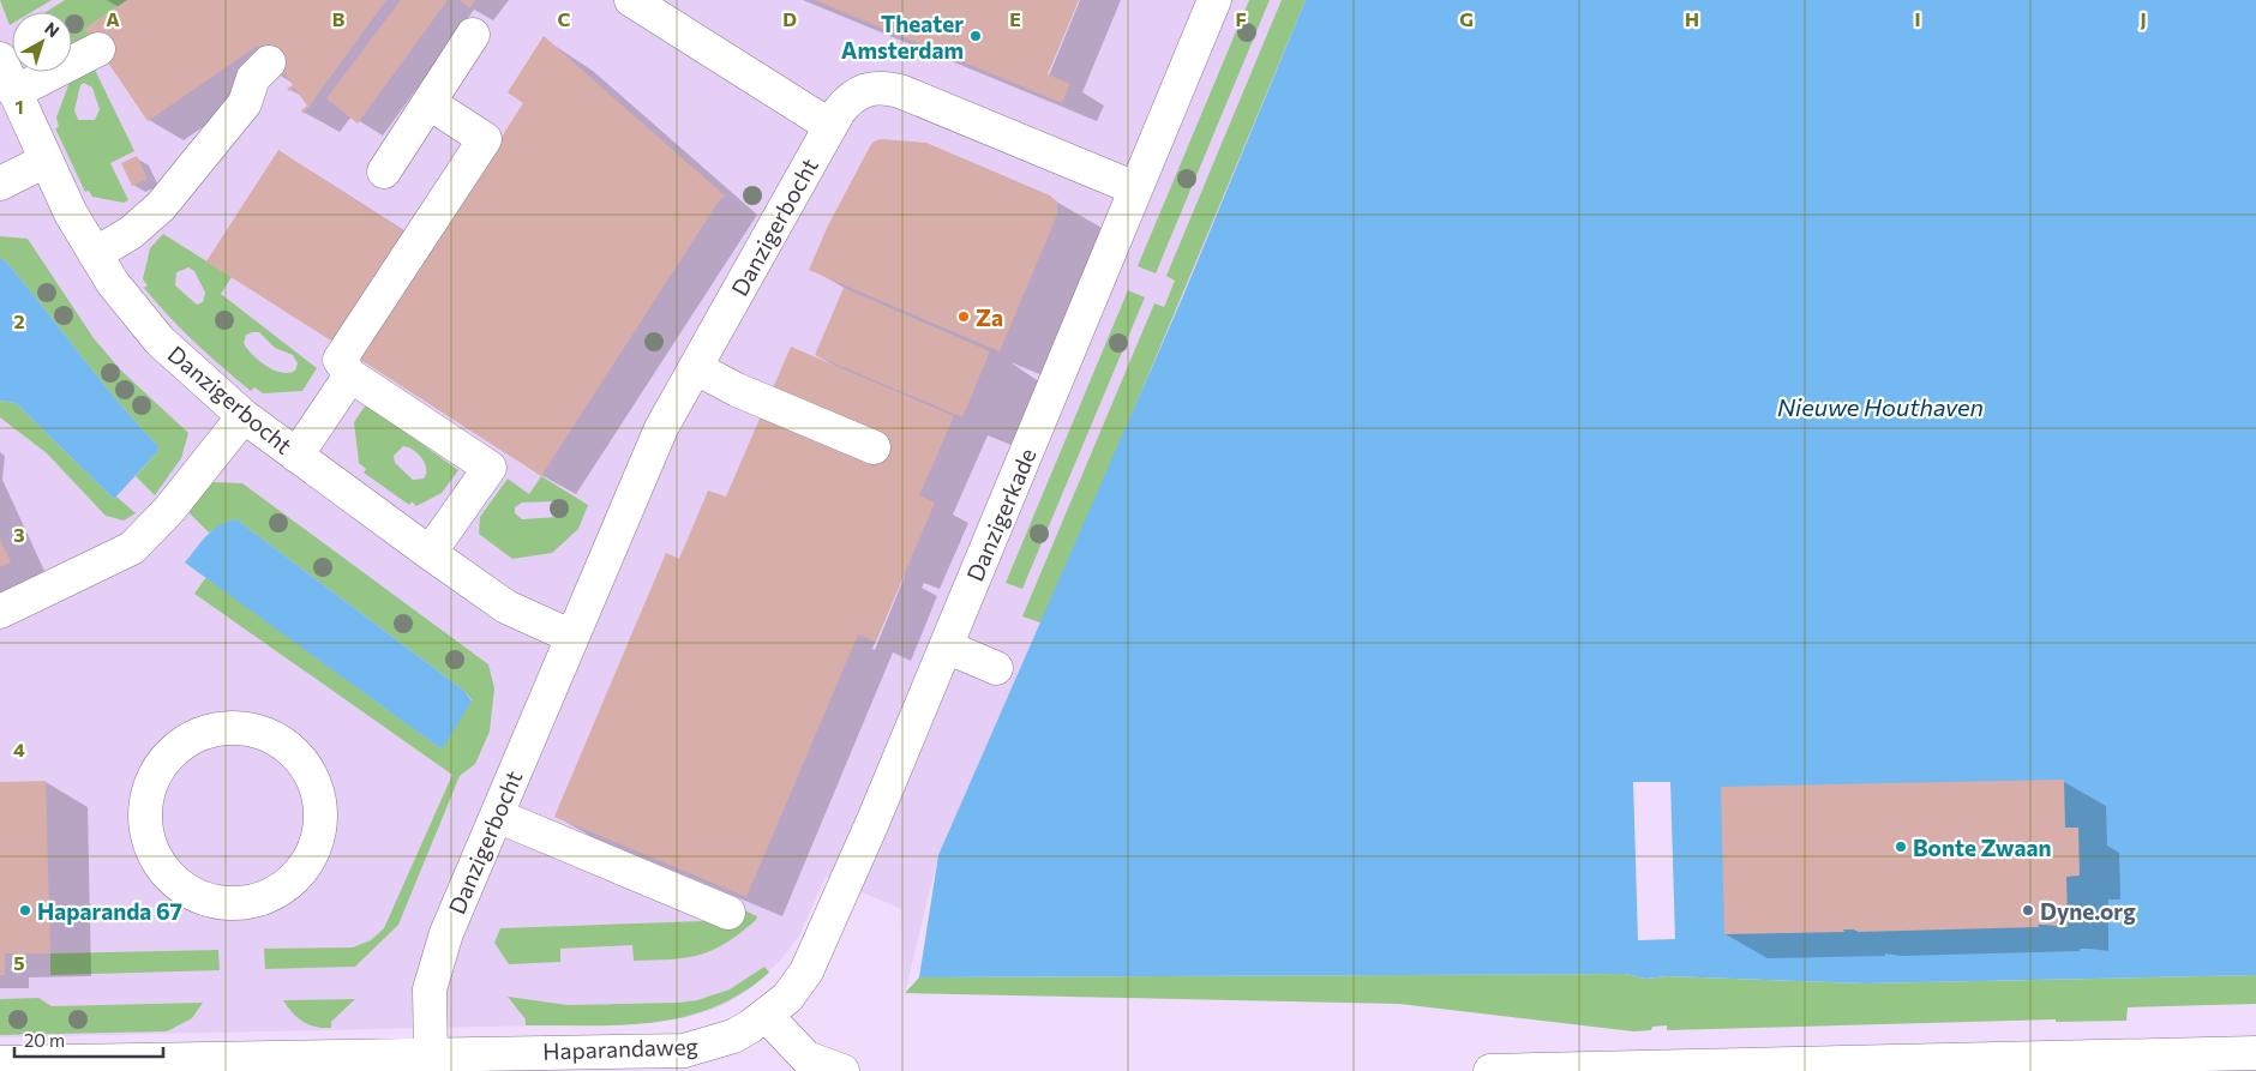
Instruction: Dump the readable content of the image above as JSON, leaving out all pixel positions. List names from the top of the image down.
{
  "streets": {
    "street": ["Danzigerbocht", "Danzigerkade", "Haparandaweg"]
  },
  "crossings": [
    ["Danzigerbocht", "Danzigerkade"],
    ["Danzigerbocht", "Haparandaweg"],
    ["Danzigerkade", "Haparandaweg"]
  ],
  "water": ["Nieuwe Houthaven"],
  "places": [
    "Theater Amsterdam",
    "Za",
    "Bonte Zwaan",
    "Haparanda 67",
    "Dyne.org"
  ],
  "scale_bar": "20 m",
  "north": "top right",
  "grid": {
    "columns": [
      "A",
      "B",
      "C",
      "D",
      "E",
      "F",
      "G",
      "H",
      "I",
      "J"
    ],
    "rows": [
      "1",
      "2",
      "3",
      "4",
      "5"
    ]
  }
}
